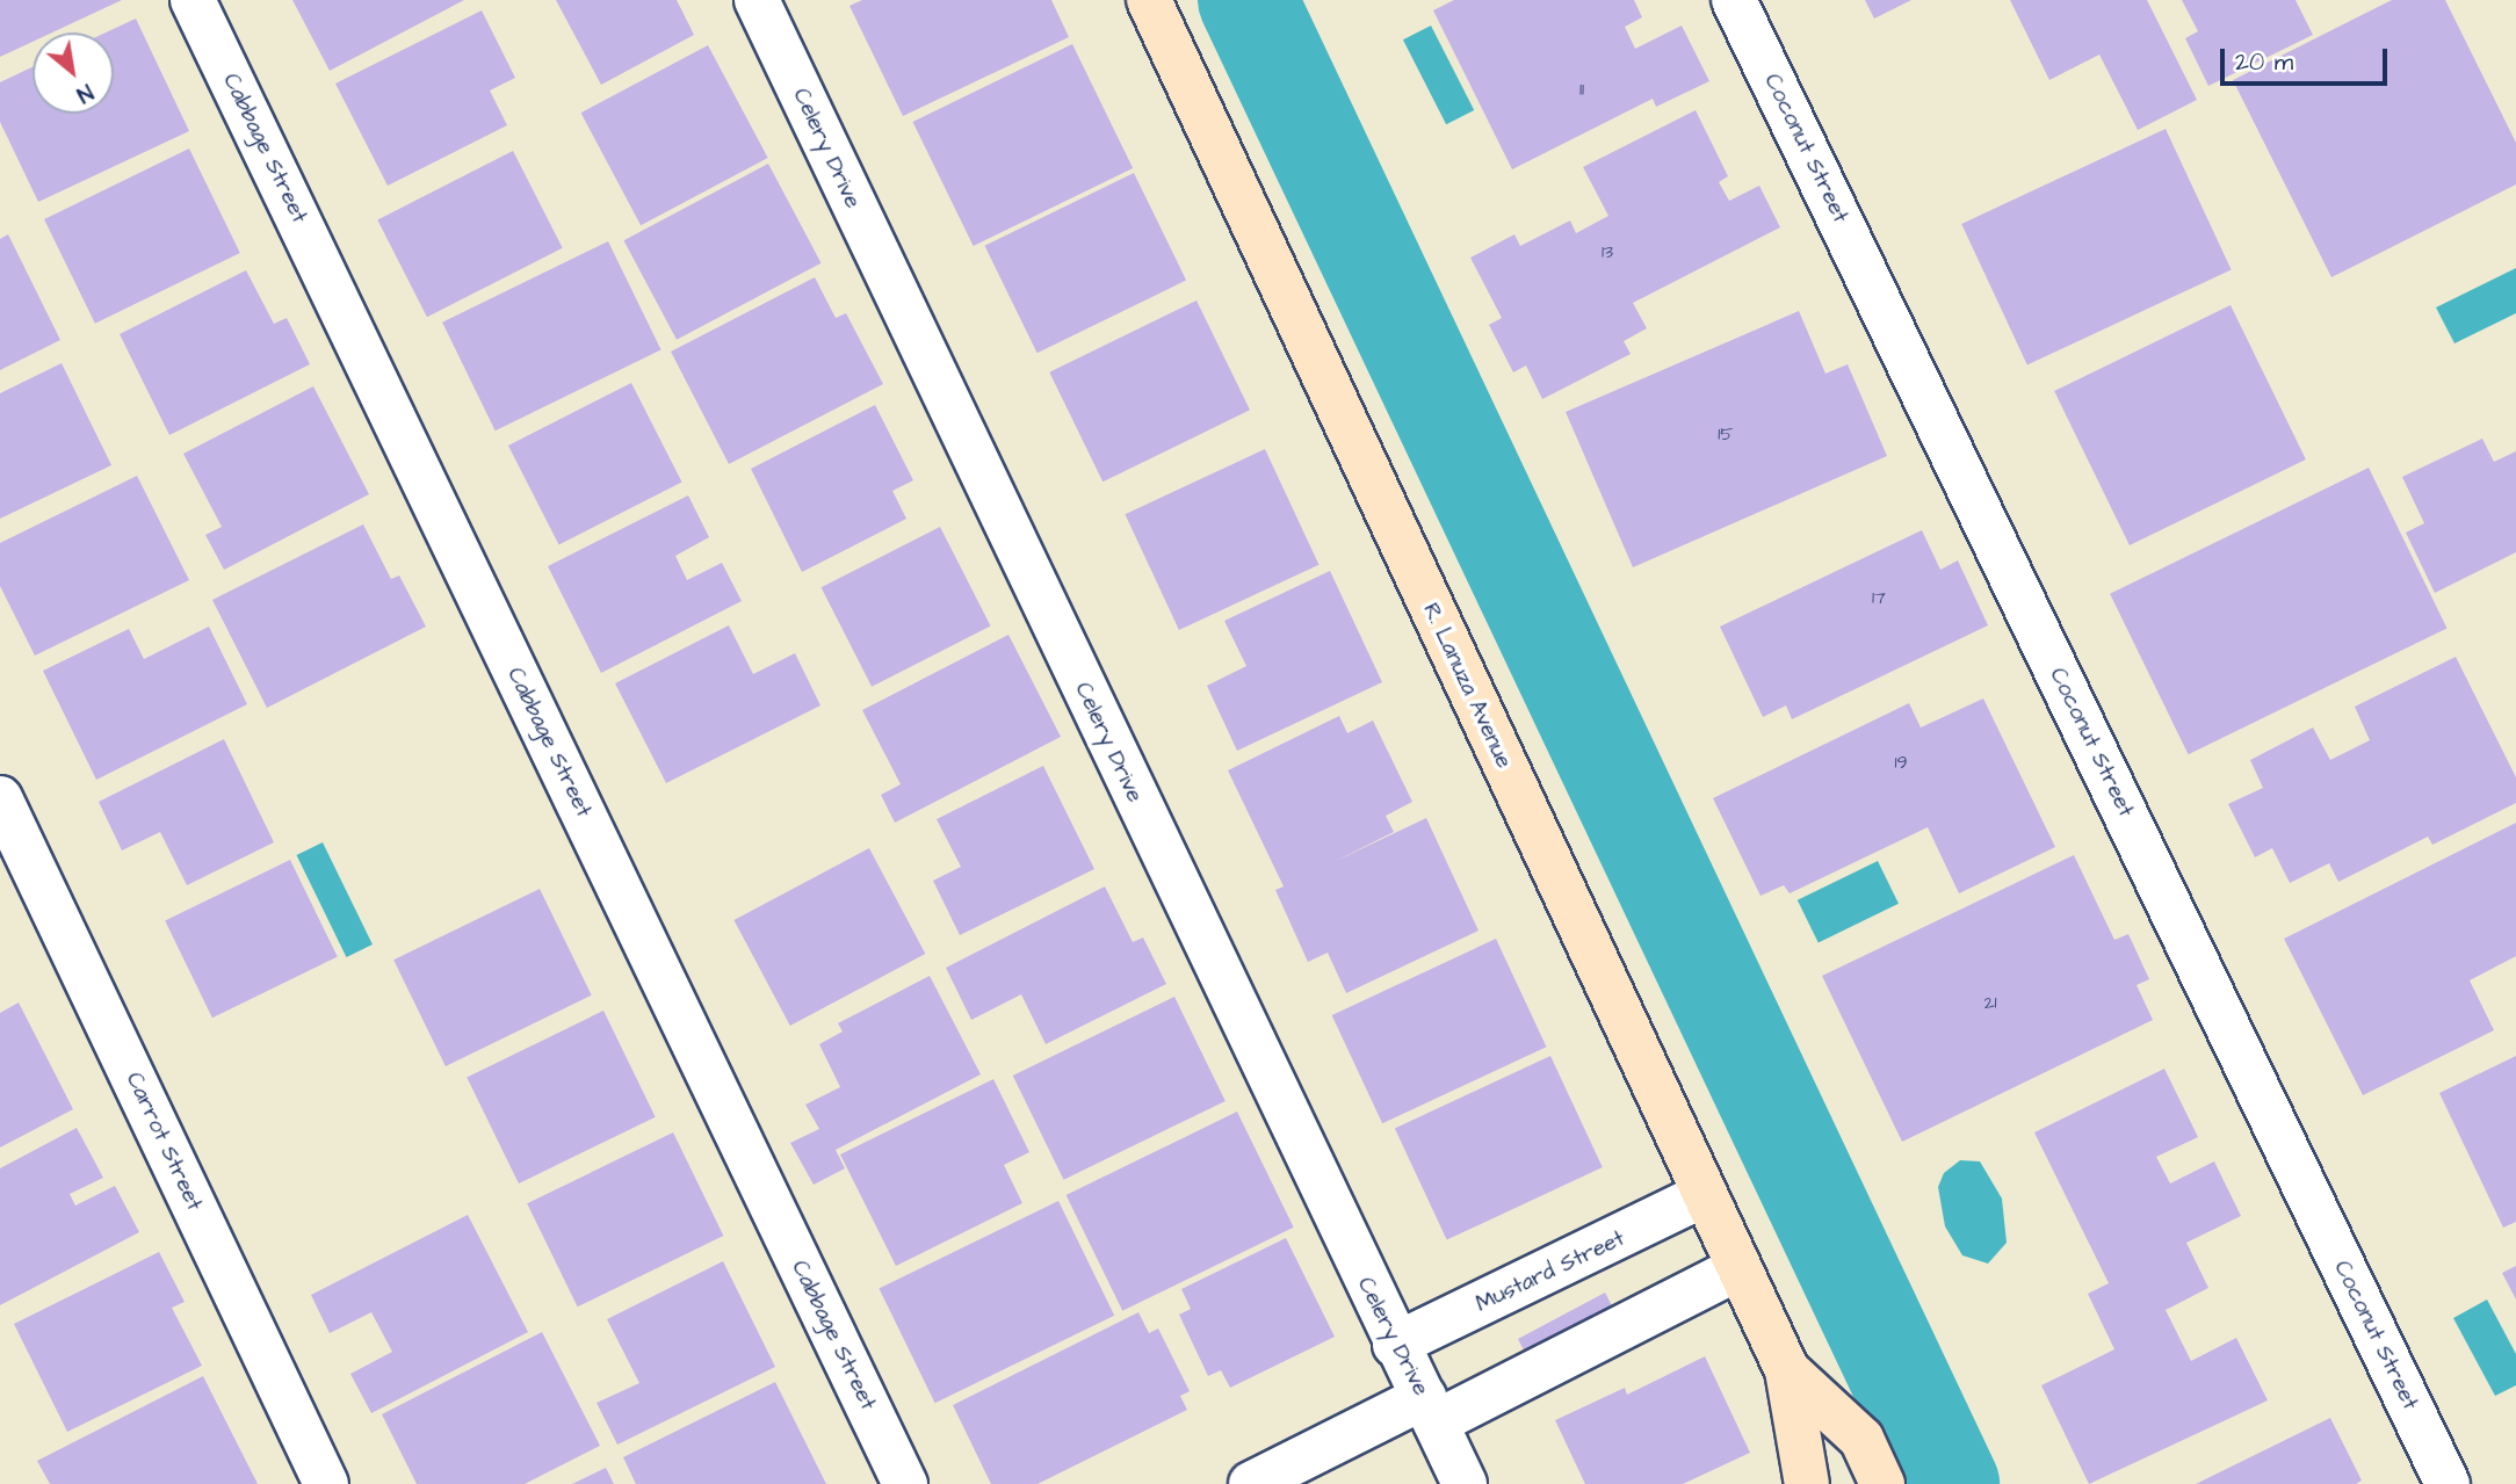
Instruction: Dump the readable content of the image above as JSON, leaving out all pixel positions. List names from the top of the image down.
{
  "streets": {
    "main road": ["R. Lanuza Avenue"],
    "street": [
      "Cabbage Street",
      "Celery Drive",
      "Coconut Street",
      "Carrot Street",
      "Mustard Street"
    ]
  },
  "crossings": [
    ["Celery Drive", "Mustard Street"],
    ["R. Lanuza Avenue", "Mustard Street"]
  ],
  "house_numbers": [
    "11",
    "13",
    "15",
    "17",
    "19",
    "21"
  ],
  "scale_bar": "20 m",
  "north": "bottom right"
}
